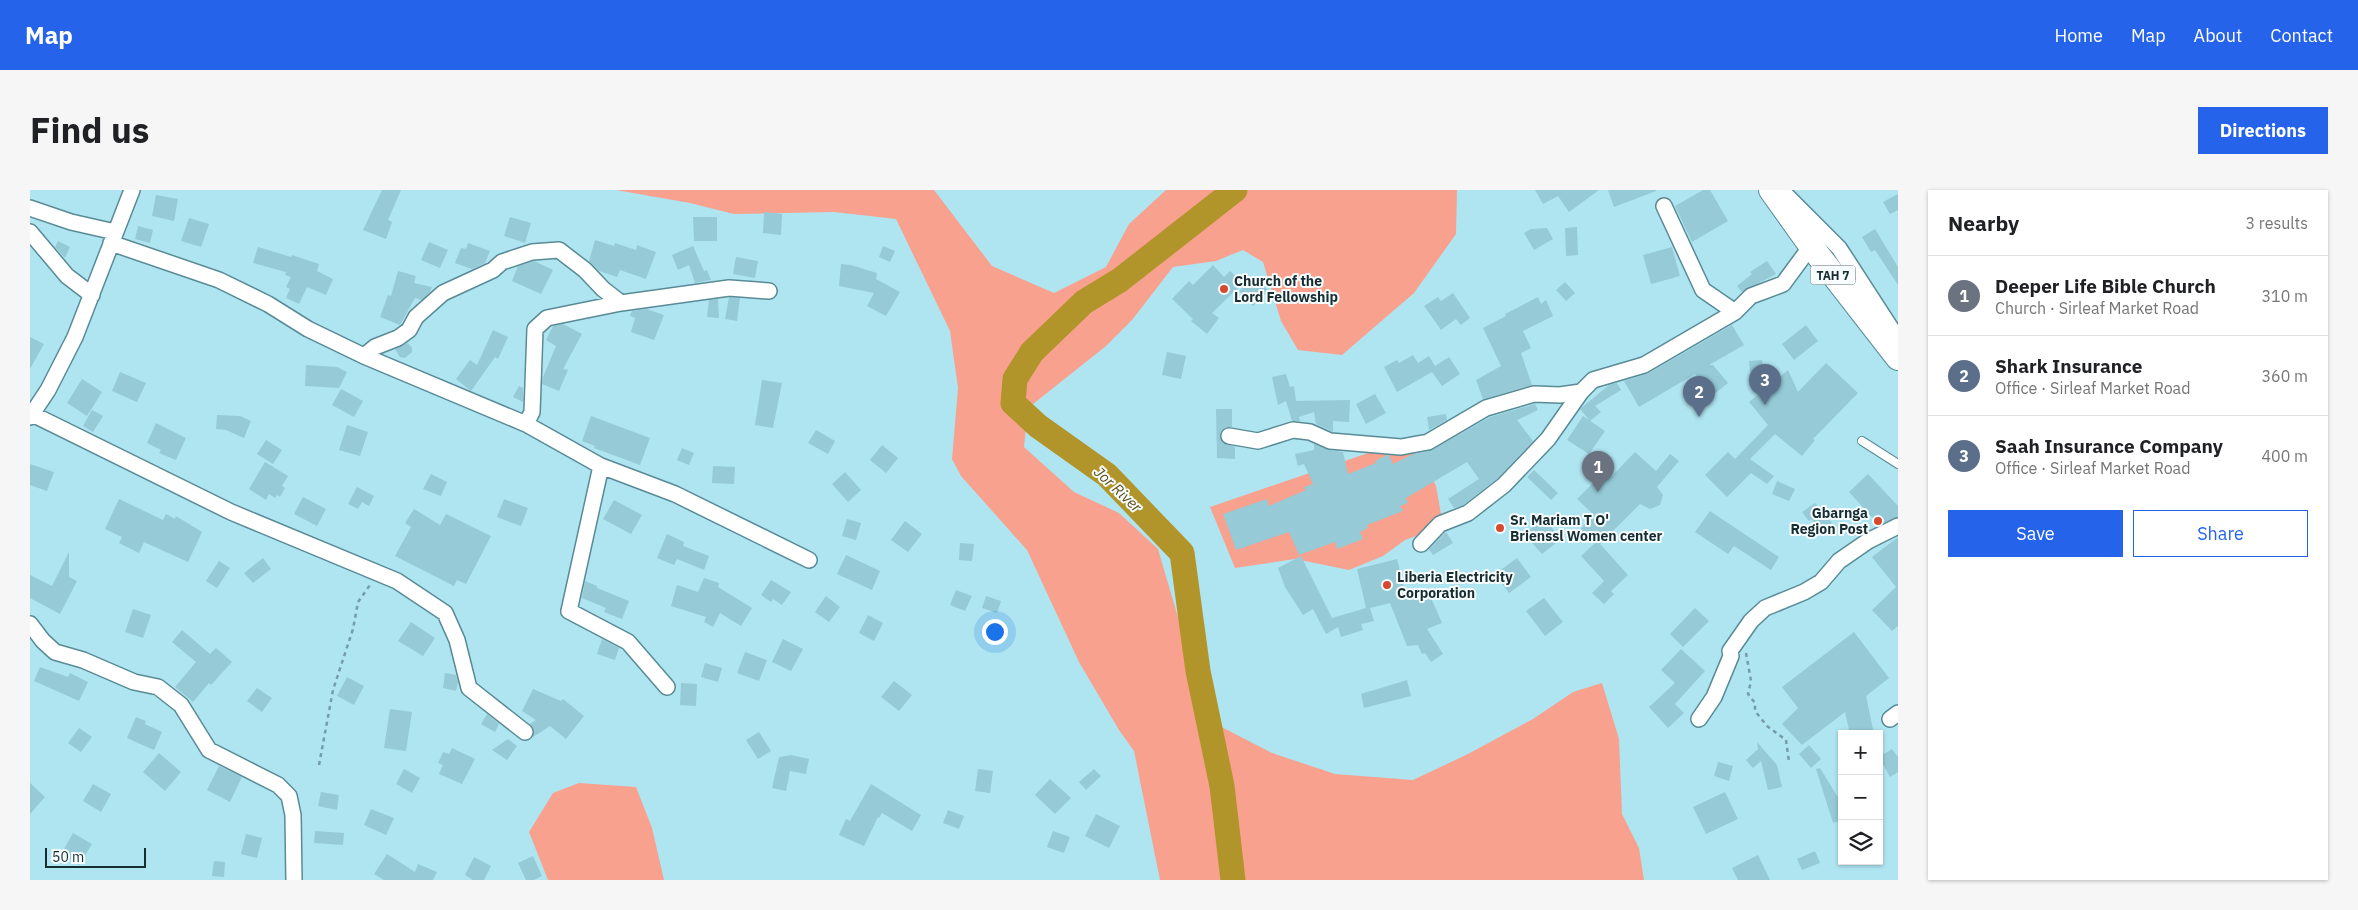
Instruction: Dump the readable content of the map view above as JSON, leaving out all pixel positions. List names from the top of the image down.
{
  "streets": {
    "highway": ["TAH 7"]
  },
  "water": ["Jor River"],
  "places": [
    "Church of the Lord Fellowship",
    "Gbarnga Region Post",
    "Sr. Mariam T O' Brienssl Women center",
    "Liberia Electricity Corporation"
  ],
  "scale_bar": "50 m",
  "page": {
    "header": "Map",
    "nav": [
      "Home",
      "Map",
      "About",
      "Contact"
    ],
    "title": "Find us",
    "buttons": [
      "Directions",
      ["Save", "Share"]
    ],
    "heading": ["Nearby", "3 results"],
    "list": [
      {
        "mark": "1",
        "name": "Deeper Life Bible Church",
        "note": "Church · Sirleaf Market Road",
        "value": "310 m"
      },
      {
        "mark": "2",
        "name": "Shark Insurance",
        "note": "Office · Sirleaf Market Road",
        "value": "360 m"
      },
      {
        "mark": "3",
        "name": "Saah Insurance Company",
        "note": "Office · Sirleaf Market Road",
        "value": "400 m"
      }
    ],
    "pins": ["3", "2", "1"],
    "map_buttons": ["+", "−"],
    "scale": "50 m"
  }
}
